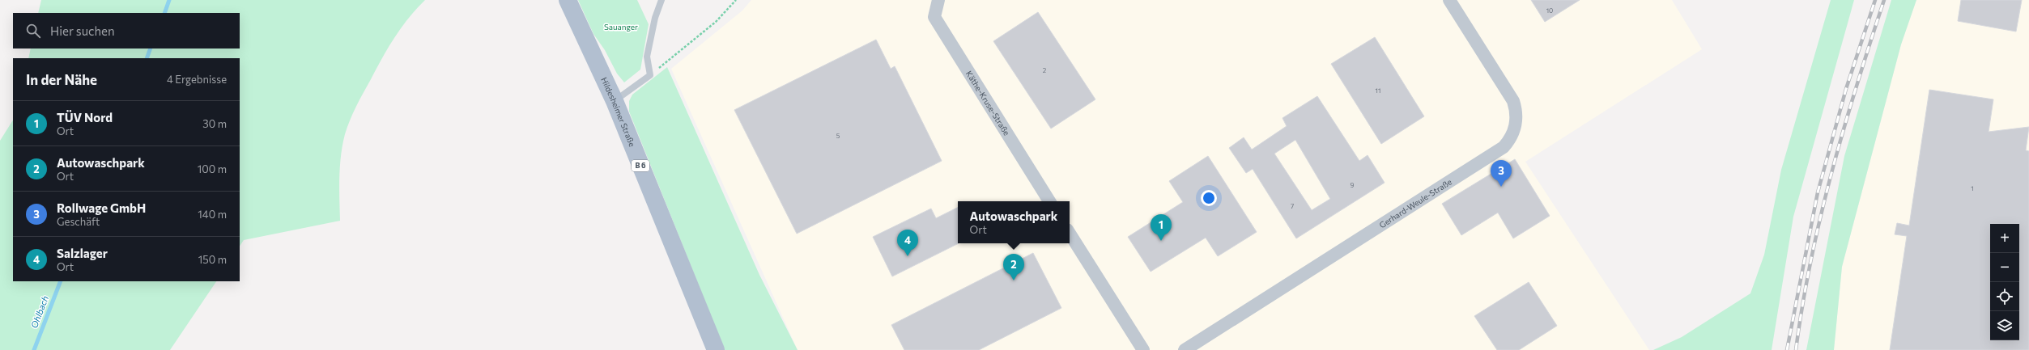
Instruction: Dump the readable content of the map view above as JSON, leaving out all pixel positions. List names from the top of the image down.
{
  "streets": {
    "main road": ["Hildesheimer Straße", "B 6"],
    "street": ["Käthe-Kruse-Straße", "Gerhard-Weule-Straße"]
  },
  "water": ["Ohlbach"],
  "parks": ["Sauanger"],
  "house_numbers": [
    "10",
    "2",
    "11",
    "5",
    "9",
    "1",
    "7"
  ],
  "page": {
    "search": "Hier suchen",
    "heading": ["In der Nähe", "4 Ergebnisse"],
    "list": [
      {
        "mark": "1",
        "name": "TÜV Nord",
        "note": "Ort",
        "value": "30 m"
      },
      {
        "mark": "2",
        "name": "Autowaschpark",
        "note": "Ort",
        "value": "100 m"
      },
      {
        "mark": "3",
        "name": "Rollwage GmbH",
        "note": "Geschäft",
        "value": "140 m"
      },
      {
        "mark": "4",
        "name": "Salzlager",
        "note": "Ort",
        "value": "150 m"
      }
    ],
    "pins": [
      "3",
      "1",
      "4",
      "2"
    ],
    "popup": ["Autowaschpark", "Ort"],
    "map_buttons": ["+", "−"]
  }
}
